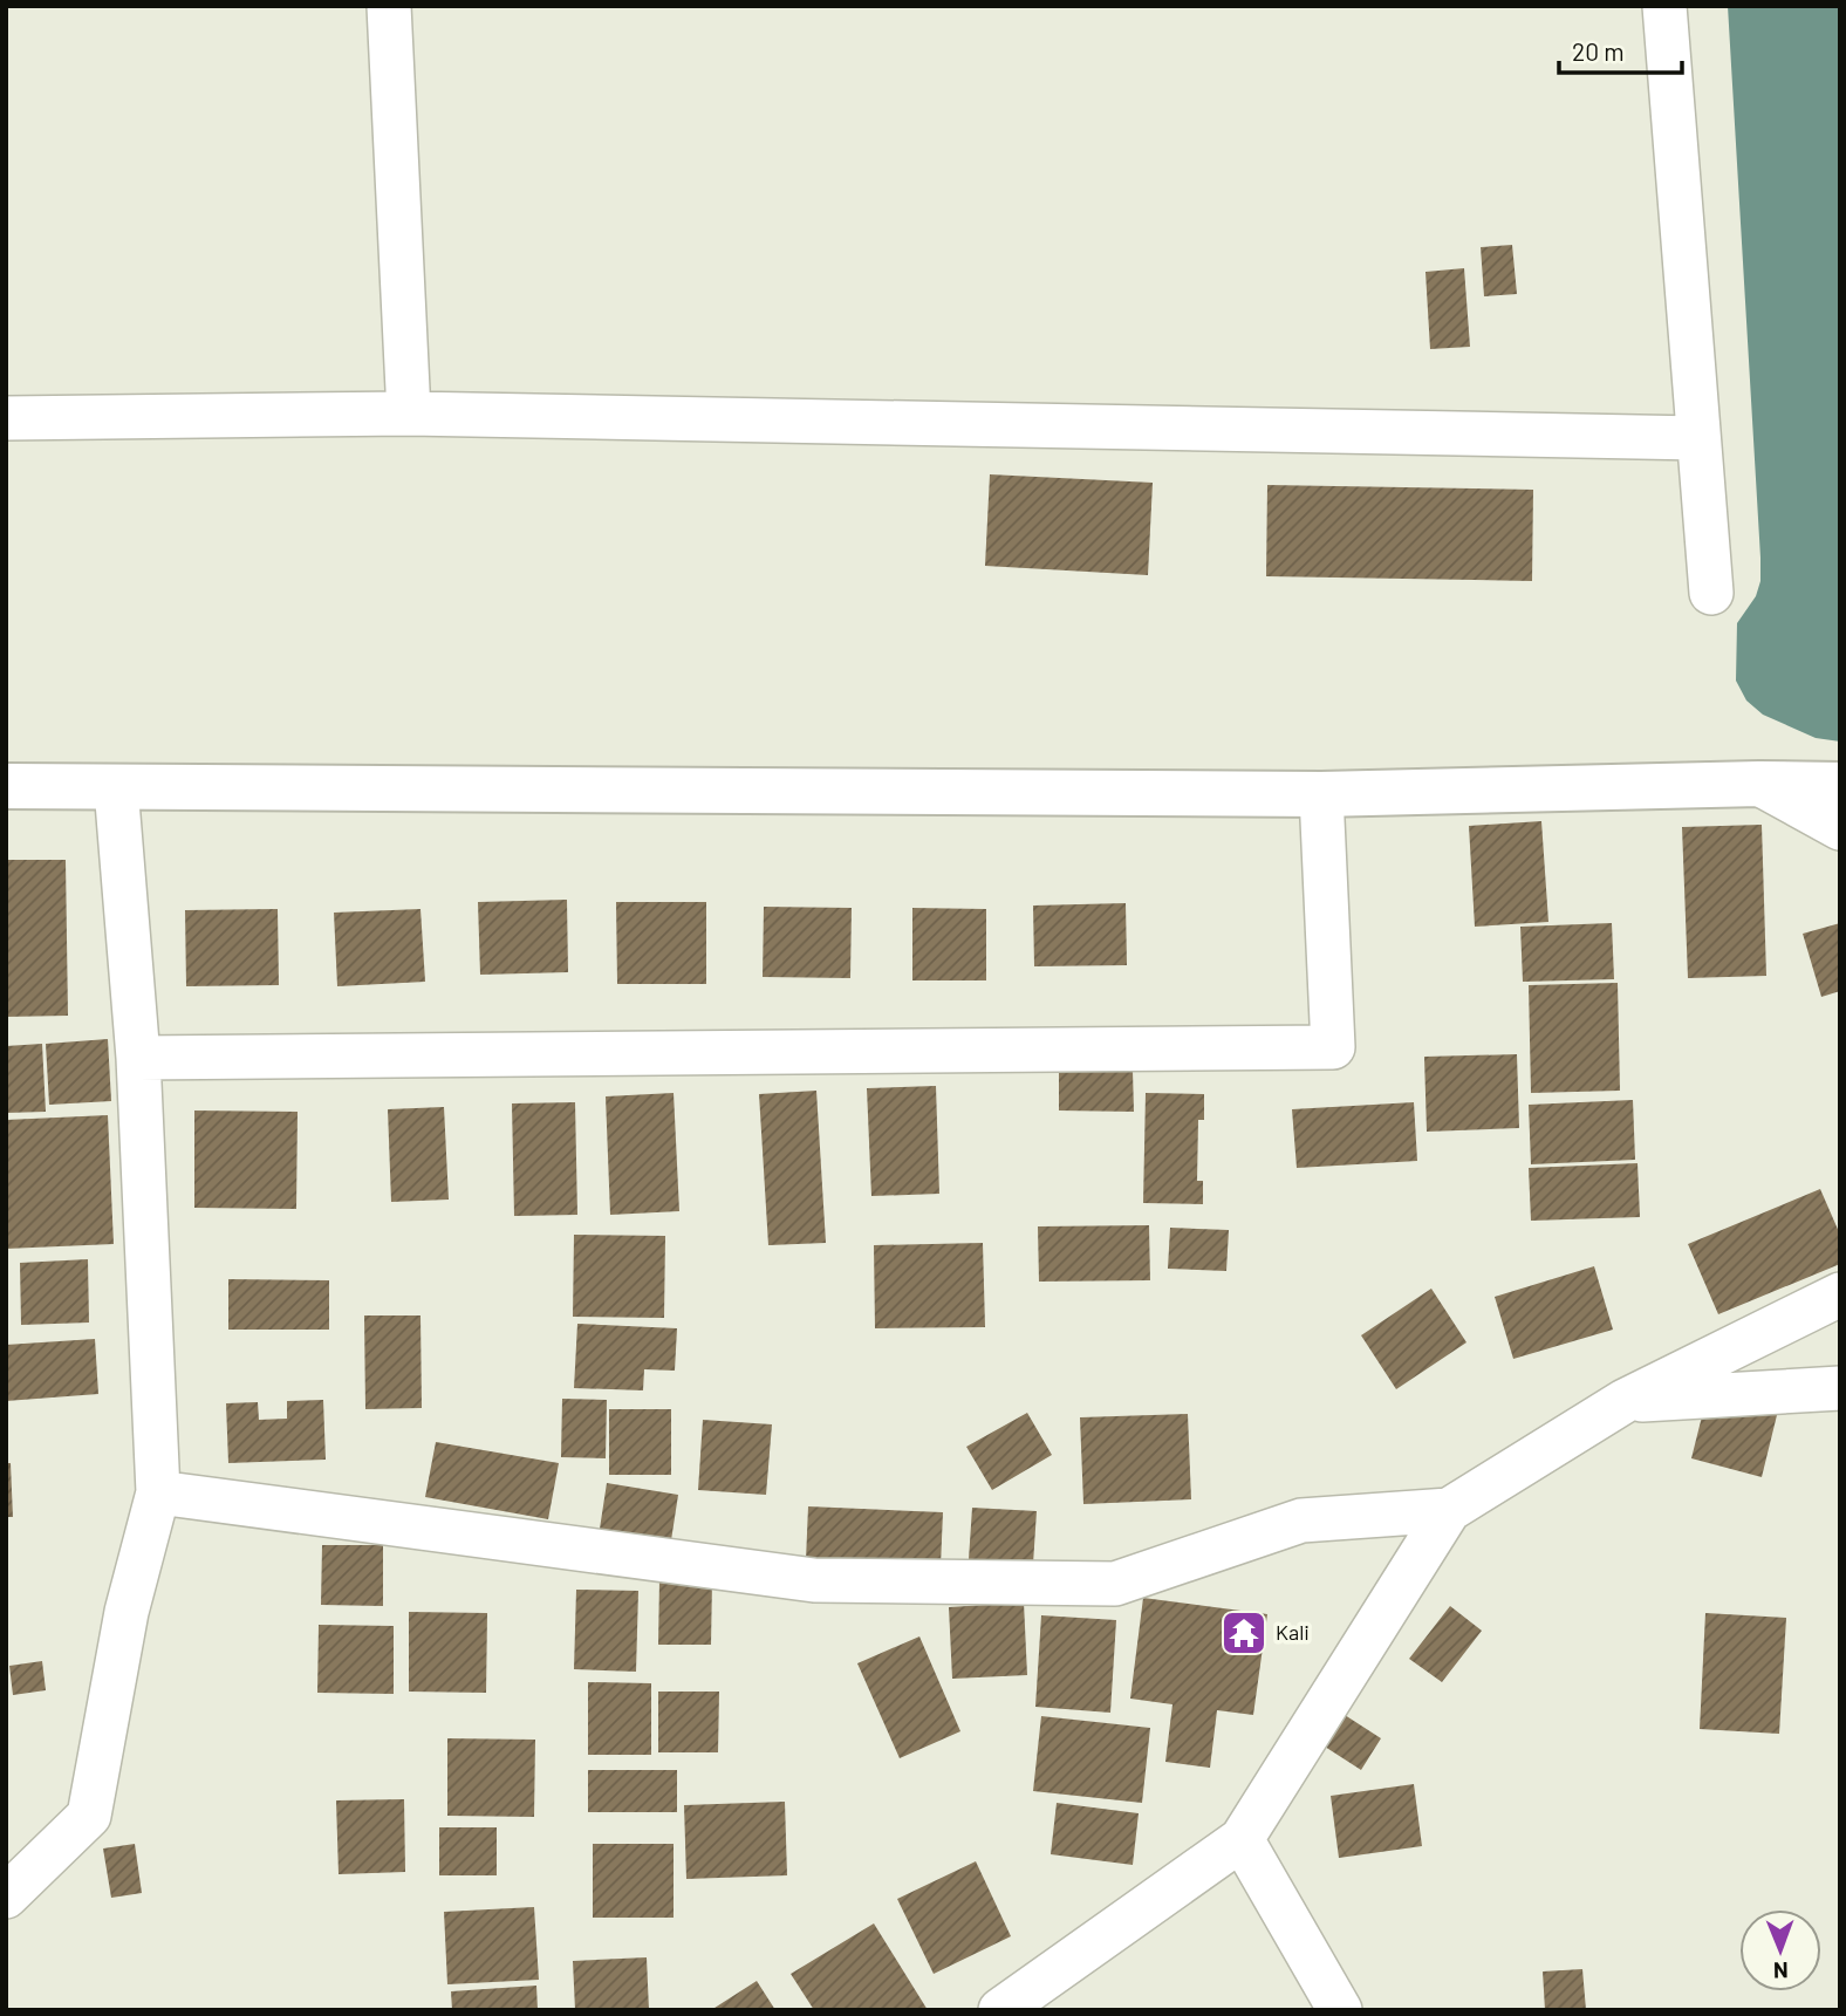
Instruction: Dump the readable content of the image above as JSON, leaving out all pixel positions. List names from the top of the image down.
{
  "places": {
    "temple": ["Kali"]
  },
  "scale_bar": "20 m",
  "north": "bottom"
}
